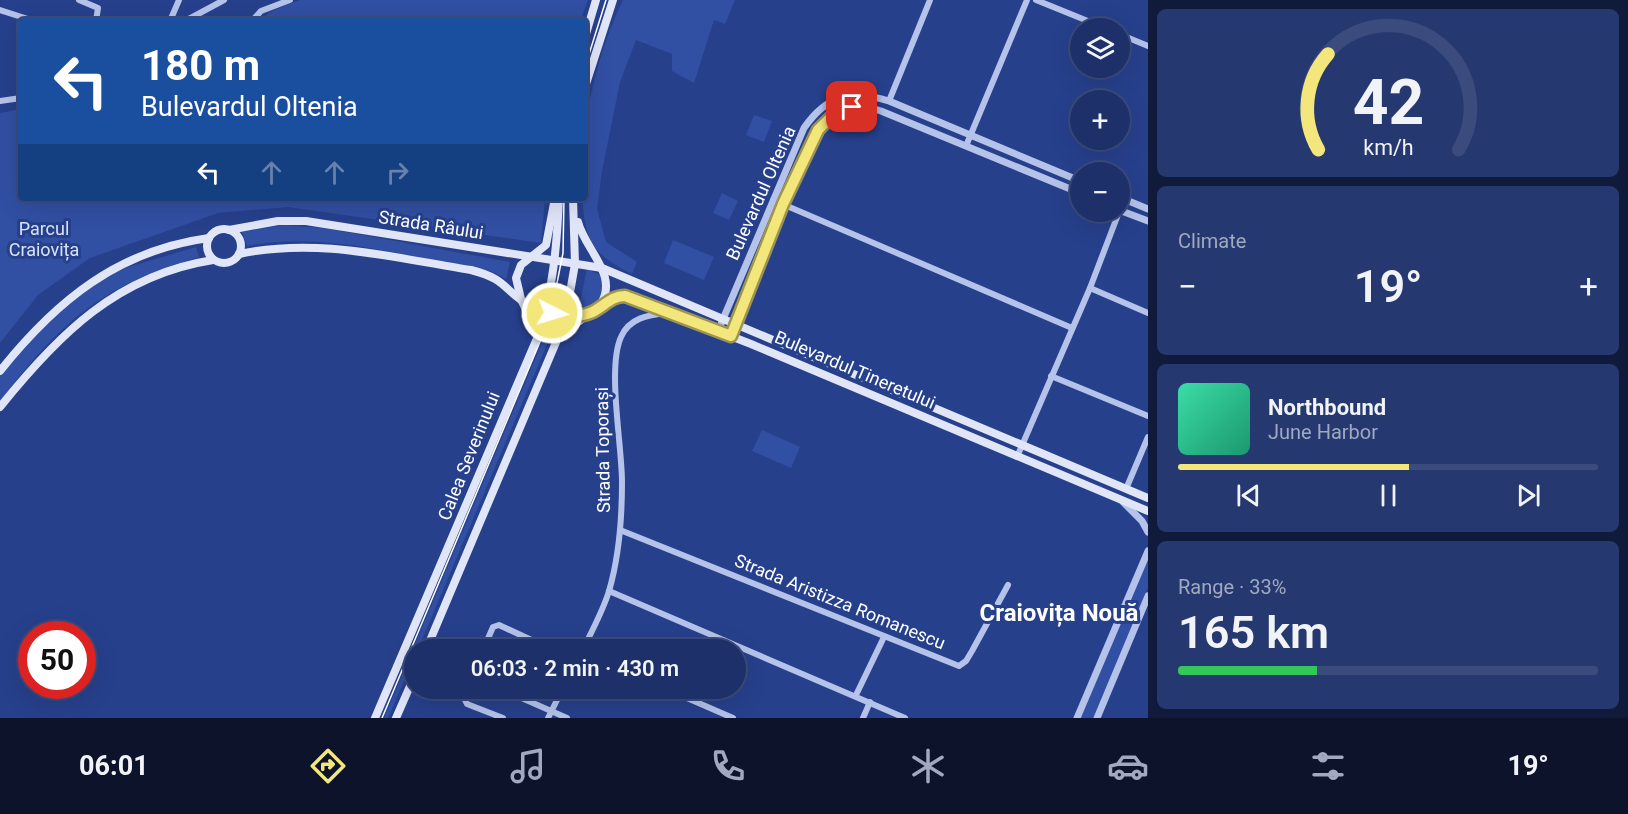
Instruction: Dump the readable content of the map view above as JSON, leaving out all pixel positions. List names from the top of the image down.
{
  "streets": {
    "main road": ["Strada Râului", "Bulevardul Tineretului", "Calea Severinului"],
    "street": ["Bulevardul Oltenia", "Strada Toporași", "Strada Aristizza Romanescu"]
  },
  "crossings": [
    ["Bulevardul Oltenia", "Bulevardul Tineretului"],
    ["Strada Râului", "Bulevardul Tineretului"],
    ["Strada Râului", "Calea Severinului"],
    ["Bulevardul Tineretului", "Strada Toporași"],
    ["Bulevardul Tineretului", "Calea Severinului"],
    ["Strada Toporași", "Strada Aristizza Romanescu"]
  ],
  "districts": ["Craiovița Nouă"],
  "parks": ["Parcul Craiovița"],
  "page": {
    "map_buttons": ["+", "−"],
    "turn": ["180 m", "Bulevardul Oltenia"],
    "tile": [
      "Climate",
      ["Range · 33%", "165 km"]
    ],
    "heat": ["−", "19°", "+"],
    "song": ["Northbound", "June Harbor"],
    "limit": "50",
    "trip": "06:03 · 2 min · 430 m",
    "tabs": ["06:01", "19°"],
    "gauge": ["42", "km/h"]
  }
}
